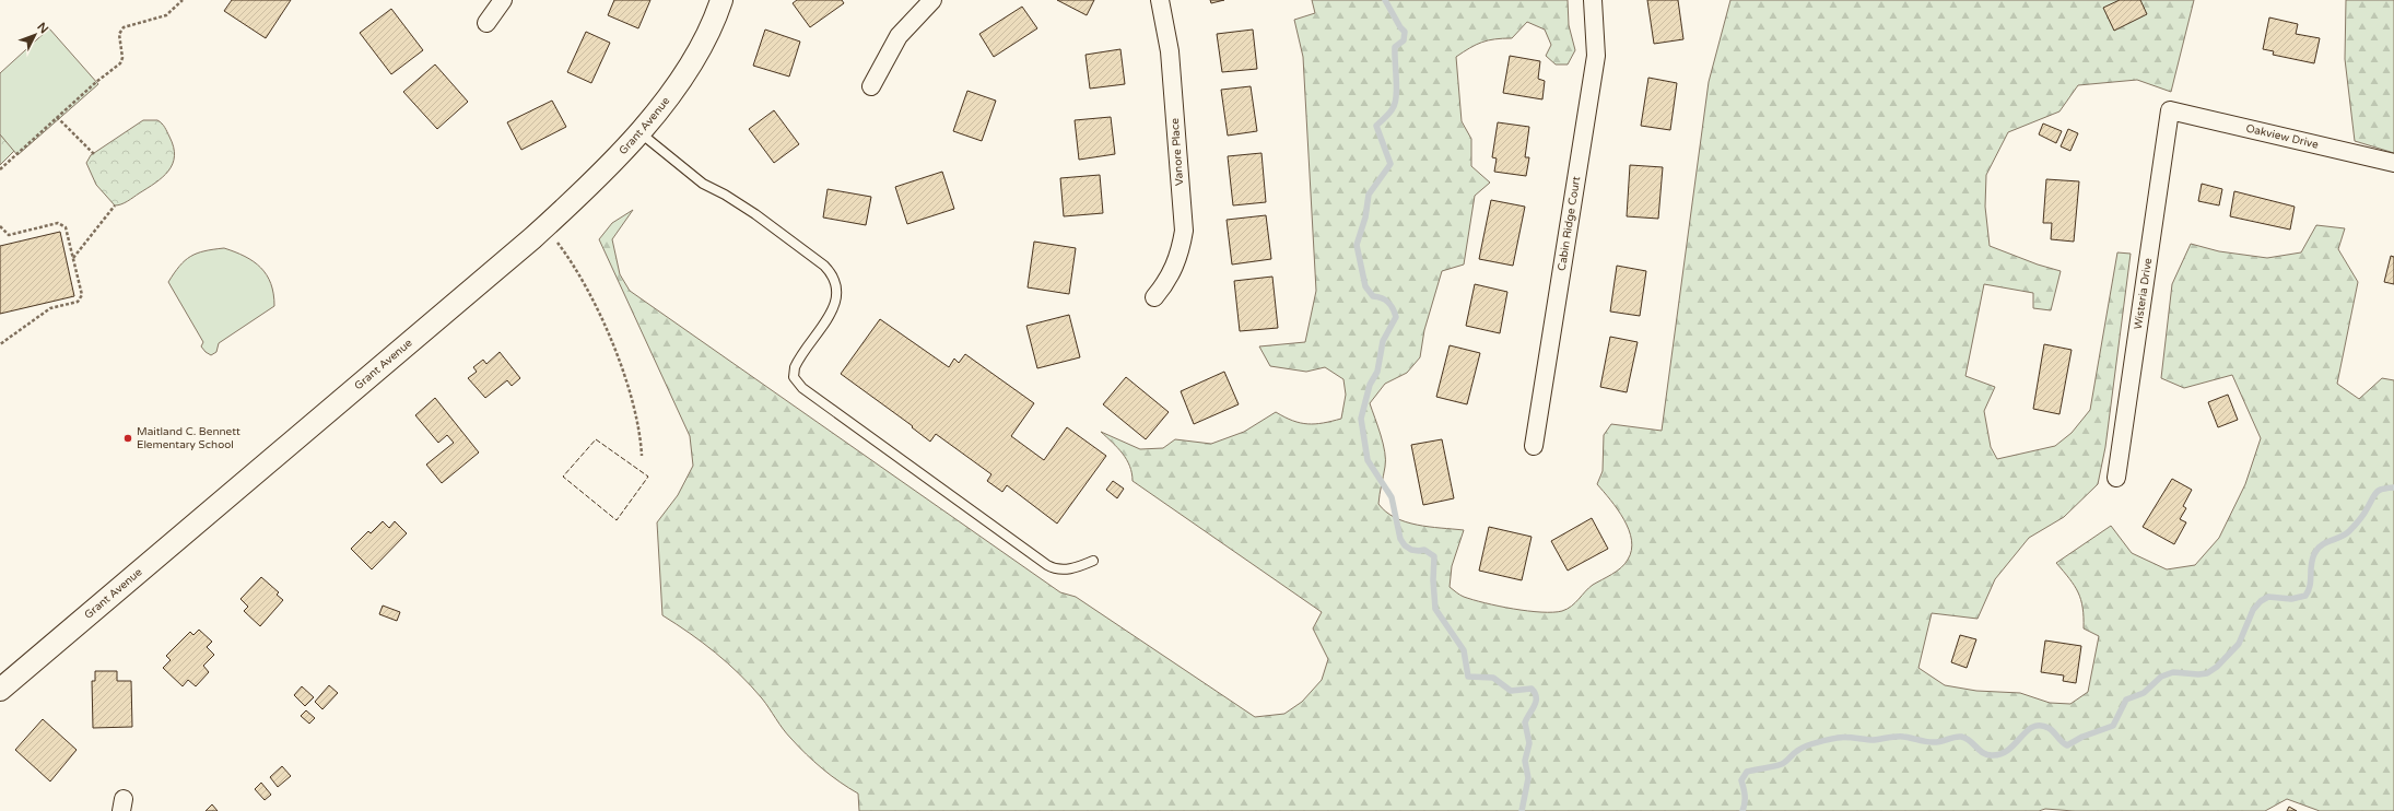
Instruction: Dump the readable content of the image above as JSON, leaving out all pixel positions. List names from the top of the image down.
{
  "streets": {
    "street": [
      "Grant Avenue",
      "Oakview Drive",
      "Vanore Place",
      "Cabin Ridge Court",
      "Wisteria Drive"
    ]
  },
  "crossings": [
    ["Oakview Drive", "Wisteria Drive"]
  ],
  "places": ["Maitland C. Bennett Elementary School"],
  "north": "top right"
}
